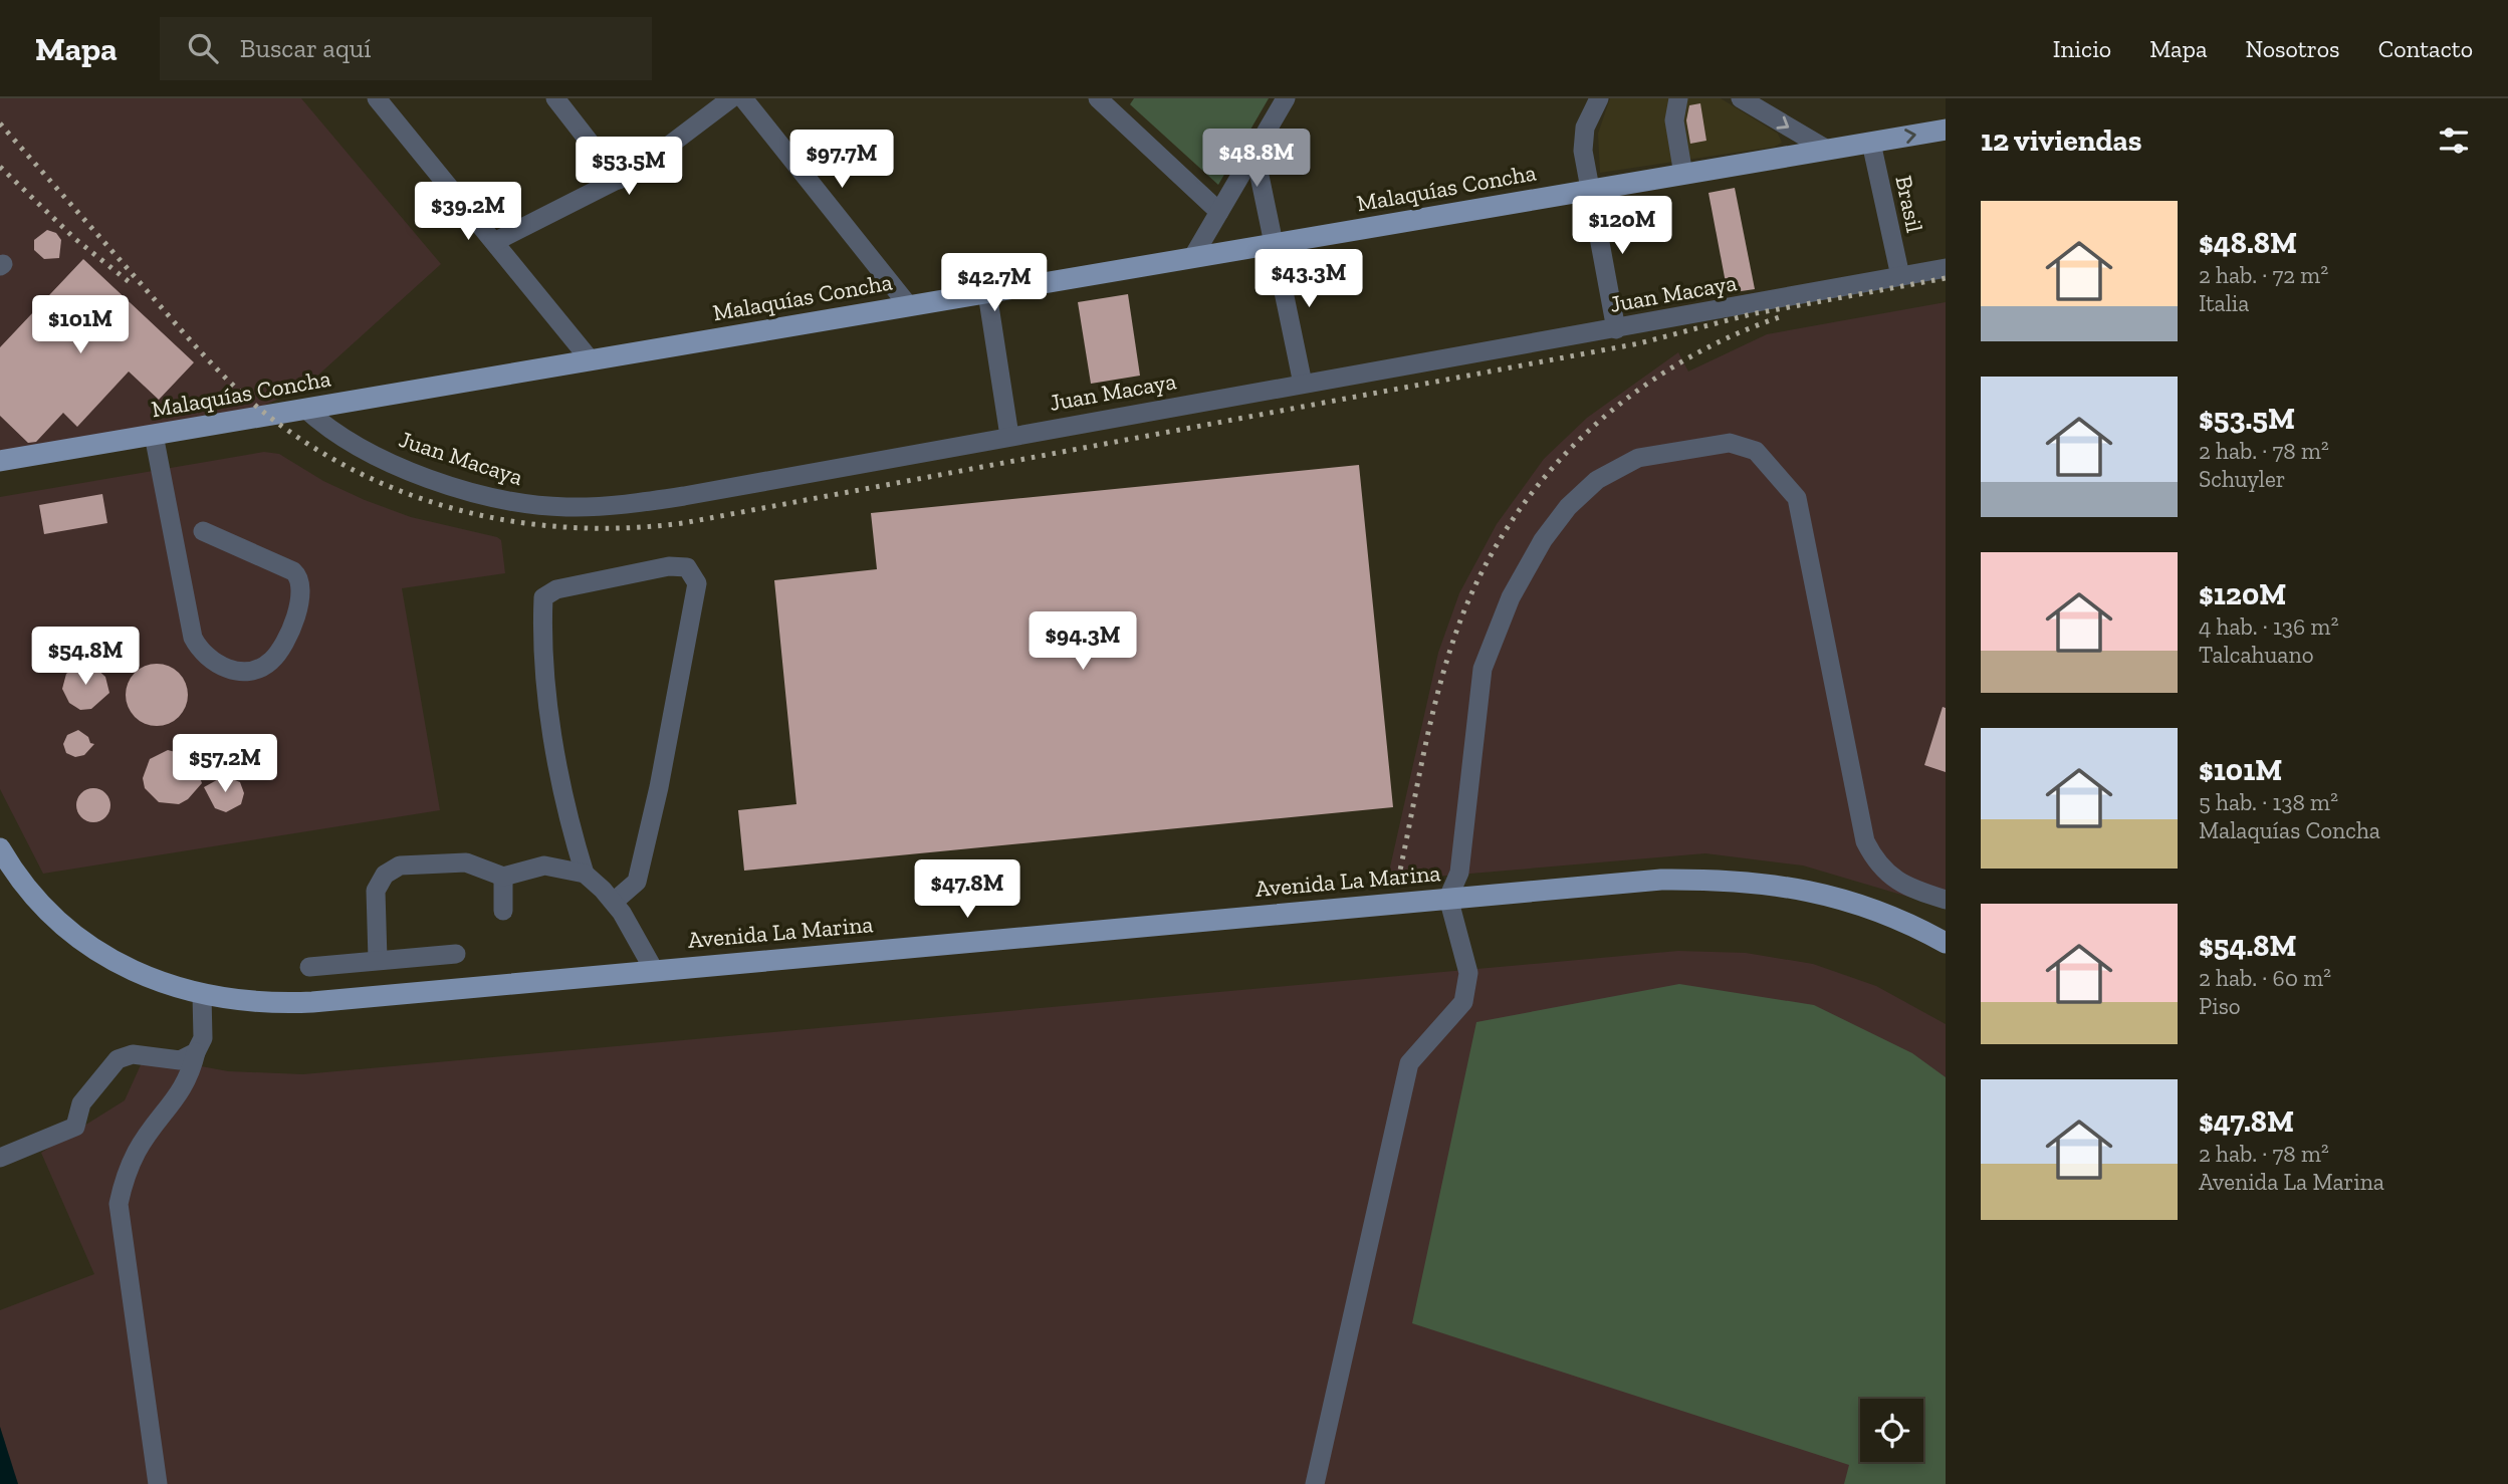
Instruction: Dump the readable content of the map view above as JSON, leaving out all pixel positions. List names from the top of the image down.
{
  "streets": {
    "main road": ["Malaquías Concha", "Avenida La Marina"],
    "street": ["Brasil", "Juan Macaya"]
  },
  "crossings": [
    ["Malaquías Concha", "Brasil"],
    ["Malaquías Concha", "Juan Macaya"],
    ["Brasil", "Juan Macaya"]
  ],
  "page": {
    "header": "Mapa",
    "search": "Buscar aquí",
    "nav": [
      "Inicio",
      "Mapa",
      "Nosotros",
      "Contacto"
    ],
    "heading": "12 viviendas",
    "price": [
      "$48.8M",
      "$97.7M",
      "$53.5M",
      "$39.2M",
      "$120M",
      "$43.3M",
      "$42.7M",
      "$101M",
      "$94.3M",
      "$54.8M",
      "$57.2M",
      "$47.8M"
    ],
    "list": [
      {
        "name": "$48.8M",
        "note": "2 hab. · 72 m² · Italia"
      },
      {
        "name": "$53.5M",
        "note": "2 hab. · 78 m² · Schuyler"
      },
      {
        "name": "$120M",
        "note": "4 hab. · 136 m² · Talcahuano"
      },
      {
        "name": "$101M",
        "note": "5 hab. · 138 m² · Malaquías Concha"
      },
      {
        "name": "$54.8M",
        "note": "2 hab. · 60 m² · Piso"
      },
      {
        "name": "$47.8M",
        "note": "2 hab. · 78 m² · Avenida La Marina"
      }
    ]
  }
}
